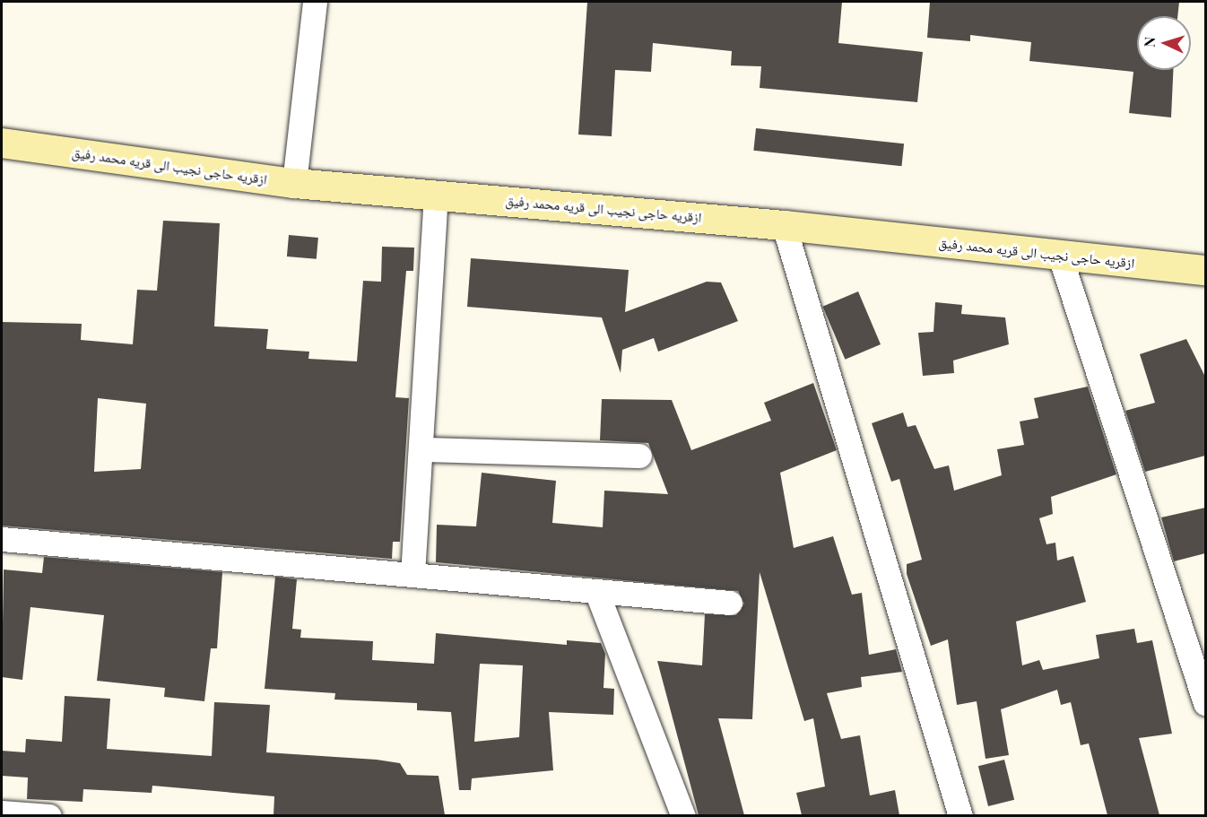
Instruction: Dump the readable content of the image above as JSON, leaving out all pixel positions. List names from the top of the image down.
{
  "streets": {
    "street": ["ازقریه حاجی نجیب الی قریه محمد رفیق"]
  },
  "north": "left"
}
